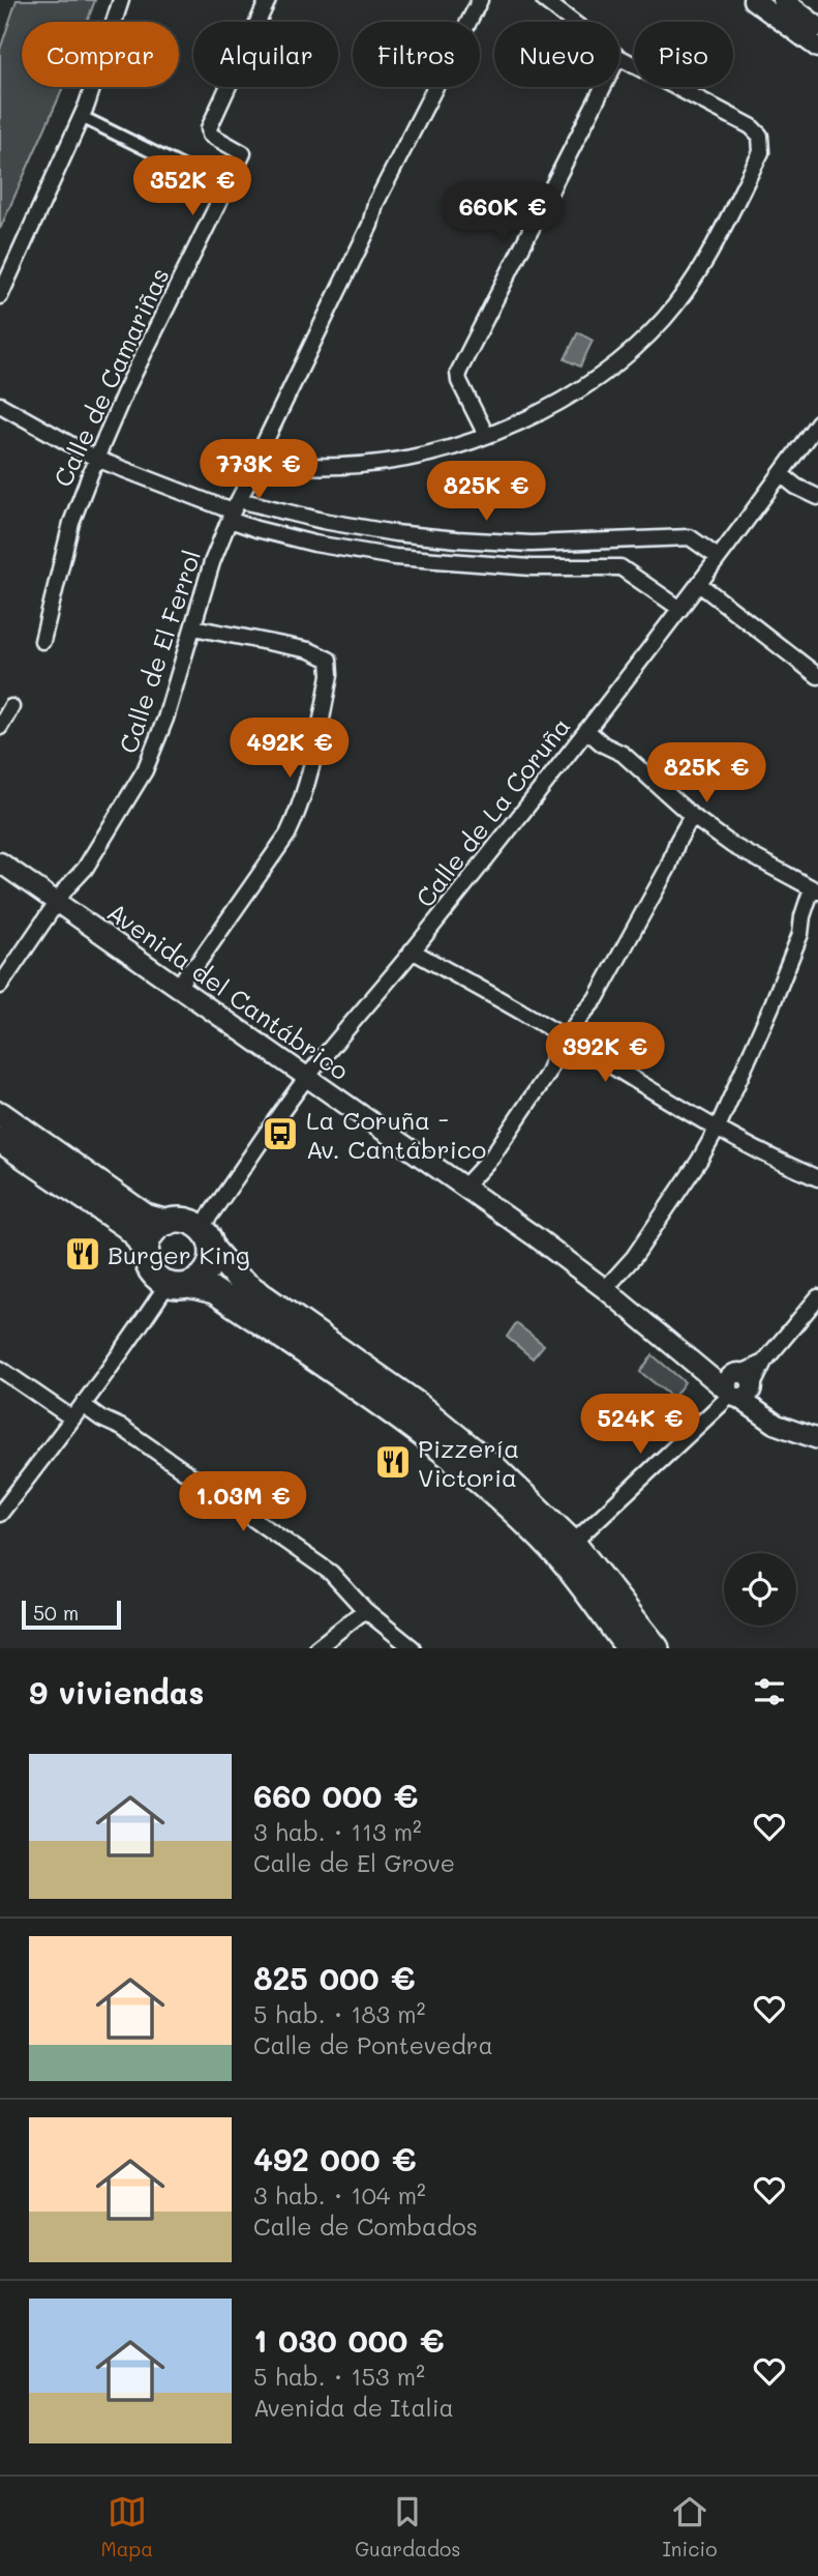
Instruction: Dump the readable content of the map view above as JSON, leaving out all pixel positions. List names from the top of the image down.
{
  "streets": {
    "street": [
      "Calle de Camariñas",
      "Calle de El Ferrol",
      "Calle de La Coruña",
      "Avenida del Cantábrico"
    ]
  },
  "crossings": [
    ["Calle de El Ferrol", "Avenida del Cantábrico"],
    ["Calle de La Coruña", "Avenida del Cantábrico"]
  ],
  "places": {
    "bus stop": ["La Coruña - Av. Cantábrico"],
    "restaurant": ["Burger King", "Pizzería Victoria"]
  },
  "scale_bar": "50 m",
  "page": {
    "chip": [
      "Comprar",
      "Alquilar",
      "Filtros",
      "Nuevo",
      "Piso"
    ],
    "price": [
      "352K €",
      "660K €",
      "773K €",
      "825K €",
      "492K €",
      "825K €",
      "392K €",
      "524K €",
      "1.03M €"
    ],
    "scale": "50 m",
    "heading": "9 viviendas",
    "list": [
      {
        "name": "660 000 €",
        "note": "3 hab. · 113 m² · Calle de El Grove"
      },
      {
        "name": "825 000 €",
        "note": "5 hab. · 183 m² · Calle de Pontevedra"
      },
      {
        "name": "492 000 €",
        "note": "3 hab. · 104 m² · Calle de Combados"
      },
      {
        "name": "1 030 000 €",
        "note": "5 hab. · 153 m² · Avenida de Italia"
      }
    ],
    "tabs": ["Mapa", "Guardados", "Inicio"]
  }
}
